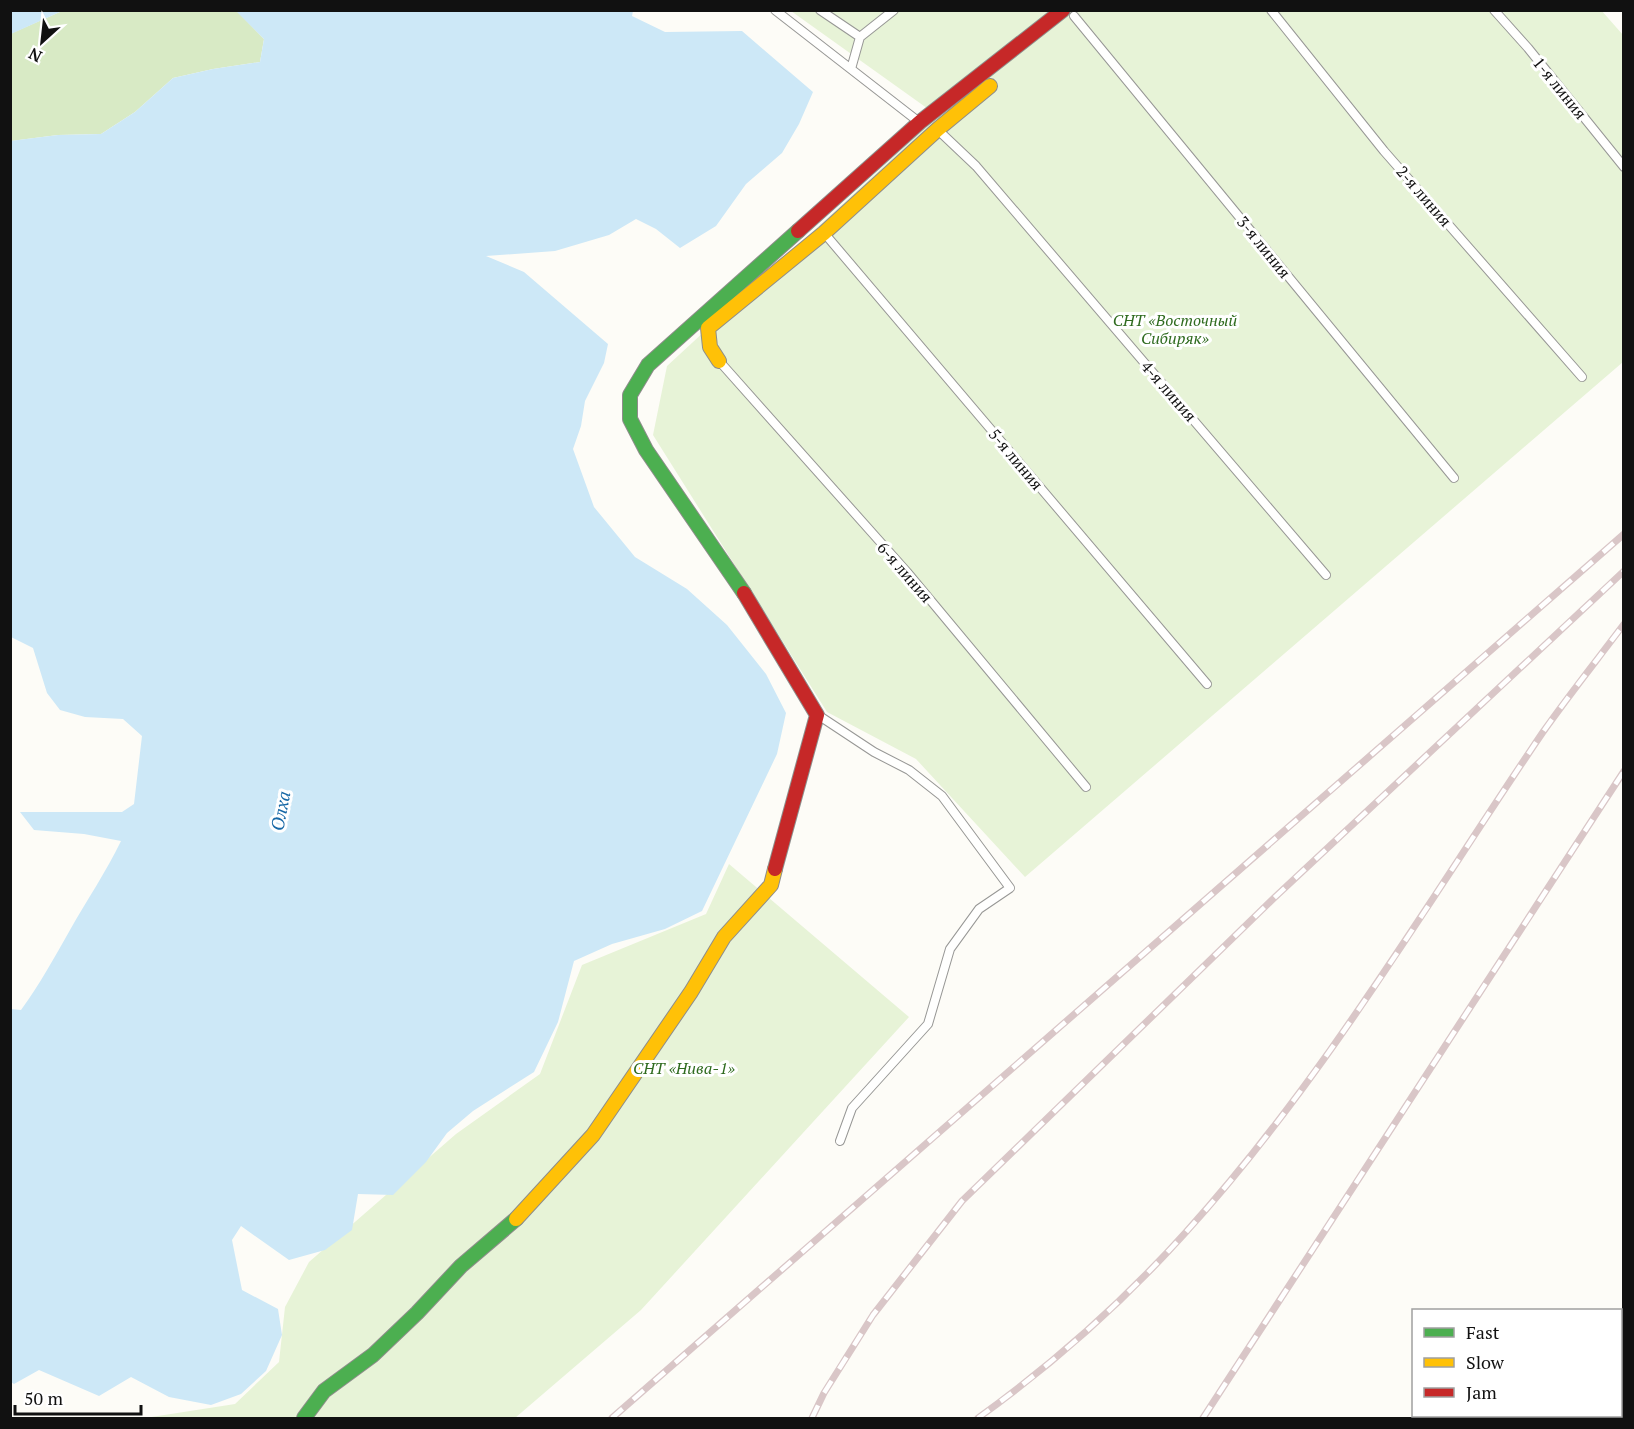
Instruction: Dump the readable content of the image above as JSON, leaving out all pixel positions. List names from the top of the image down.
{
  "streets": {
    "lane": [
      "1-я линия",
      "2-я линия",
      "3-я линия",
      "4-я линия",
      "5-я линия",
      "6-я линия"
    ]
  },
  "water": ["Олха"],
  "parks": ["СНТ «Восточный Сибиряк»", "СНТ «Нива-1»"],
  "legend": ["Fast", "Slow", "Jam"],
  "scale_bar": "50 m",
  "north": "bottom left"
}
